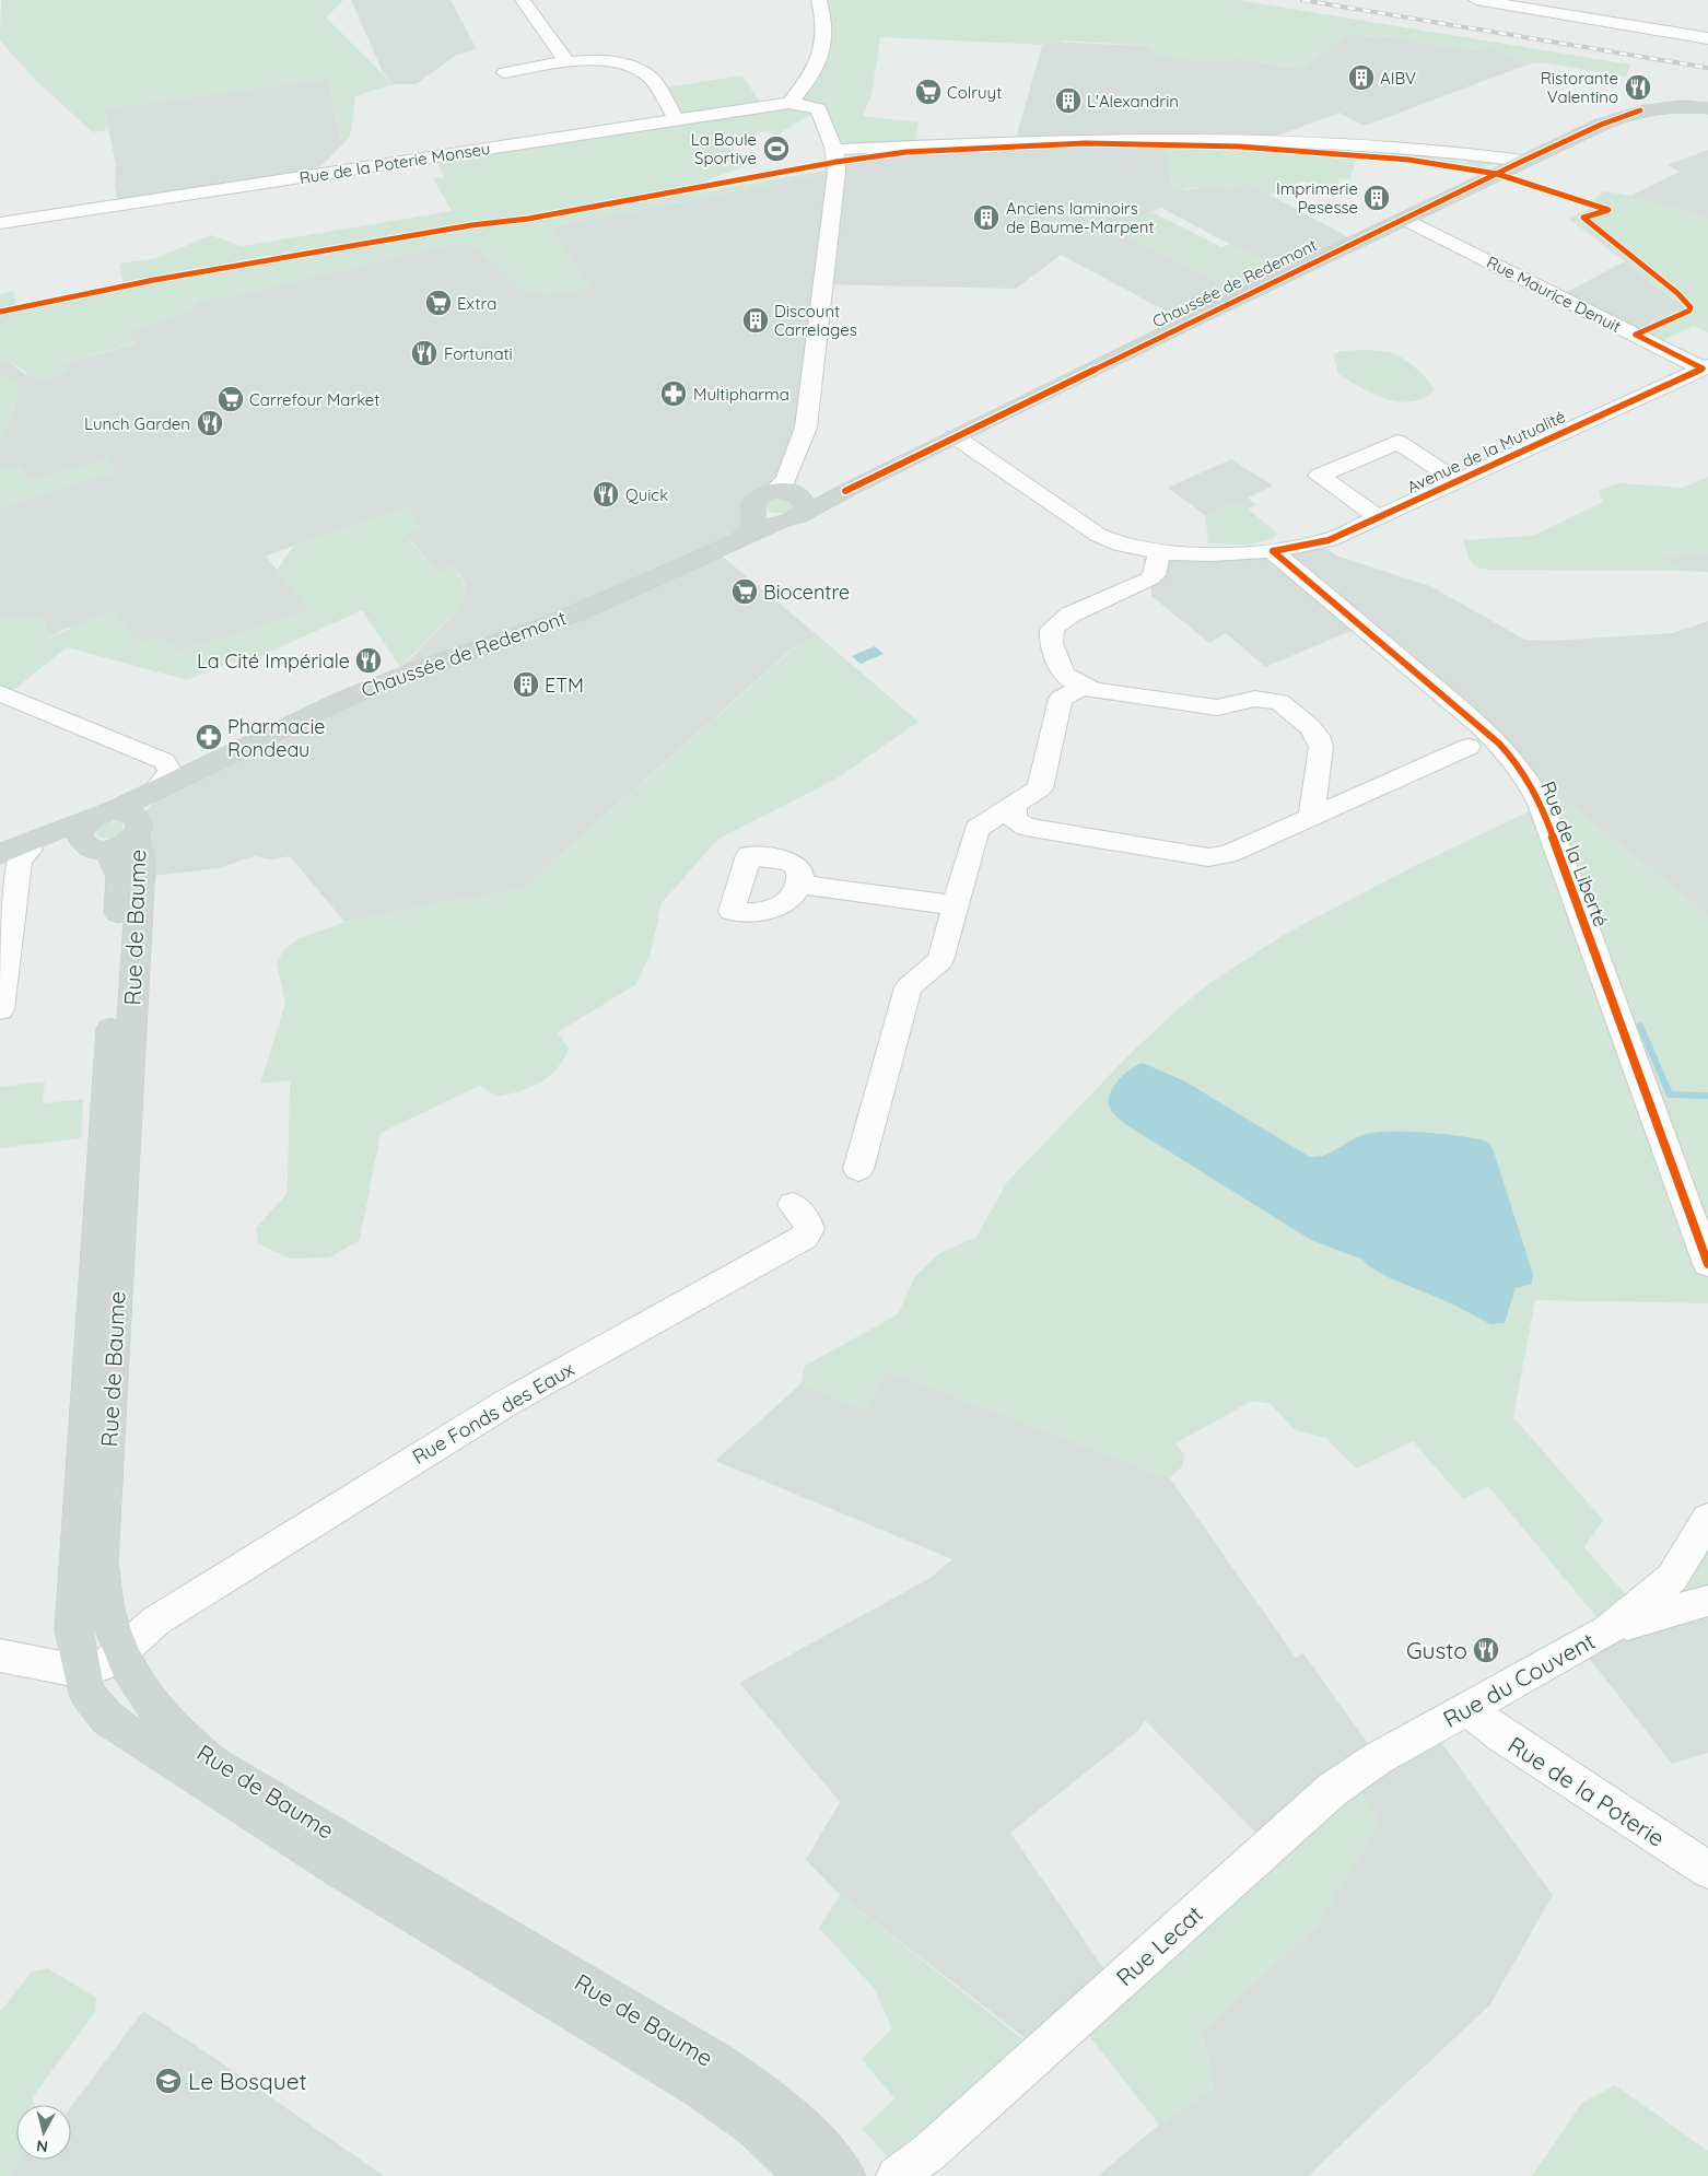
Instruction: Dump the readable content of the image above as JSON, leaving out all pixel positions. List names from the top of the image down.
{
  "streets": {
    "main road": ["Chaussée de Redemont", "Rue de Baume"],
    "street": [
      "Rue de la Poterie Monseu",
      "Rue Maurice Denuit",
      "Avenue de la Mutualité",
      "Rue de la Liberté",
      "Rue Fonds des Eaux",
      "Rue du Couvent",
      "Rue de la Poterie",
      "Rue Lecat"
    ]
  },
  "crossings": [
    ["Chaussée de Redemont", "Rue Maurice Denuit"],
    ["Chaussée de Redemont", "Avenue de la Mutualité"],
    ["Chaussée de Redemont", "Rue de Baume"],
    ["Rue Maurice Denuit", "Avenue de la Mutualité"],
    ["Avenue de la Mutualité", "Rue de la Liberté"],
    ["Rue de Baume", "Rue Fonds des Eaux"],
    ["Rue du Couvent", "Rue de la Poterie"],
    ["Rue du Couvent", "Rue Lecat"]
  ],
  "places": {
    "building": [
      "AIBV",
      "L'Alexandrin",
      "Imprimerie Pesesse",
      "Anciens laminoirs de Baume-Marpent",
      "Discount Carrelages",
      "ETM"
    ],
    "restaurant": [
      "Ristorante Valentino",
      "Fortunati",
      "Lunch Garden",
      "Quick",
      "La Cité Impériale",
      "Gusto"
    ],
    "supermarket": [
      "Colruyt",
      "Extra",
      "Carrefour Market",
      "Biocentre"
    ],
    "sports": ["La Boule Sportive"],
    "pharmacy": ["Multipharma", "Pharmacie Rondeau"],
    "school or university": ["Le Bosquet"]
  },
  "north": "bottom"
}
